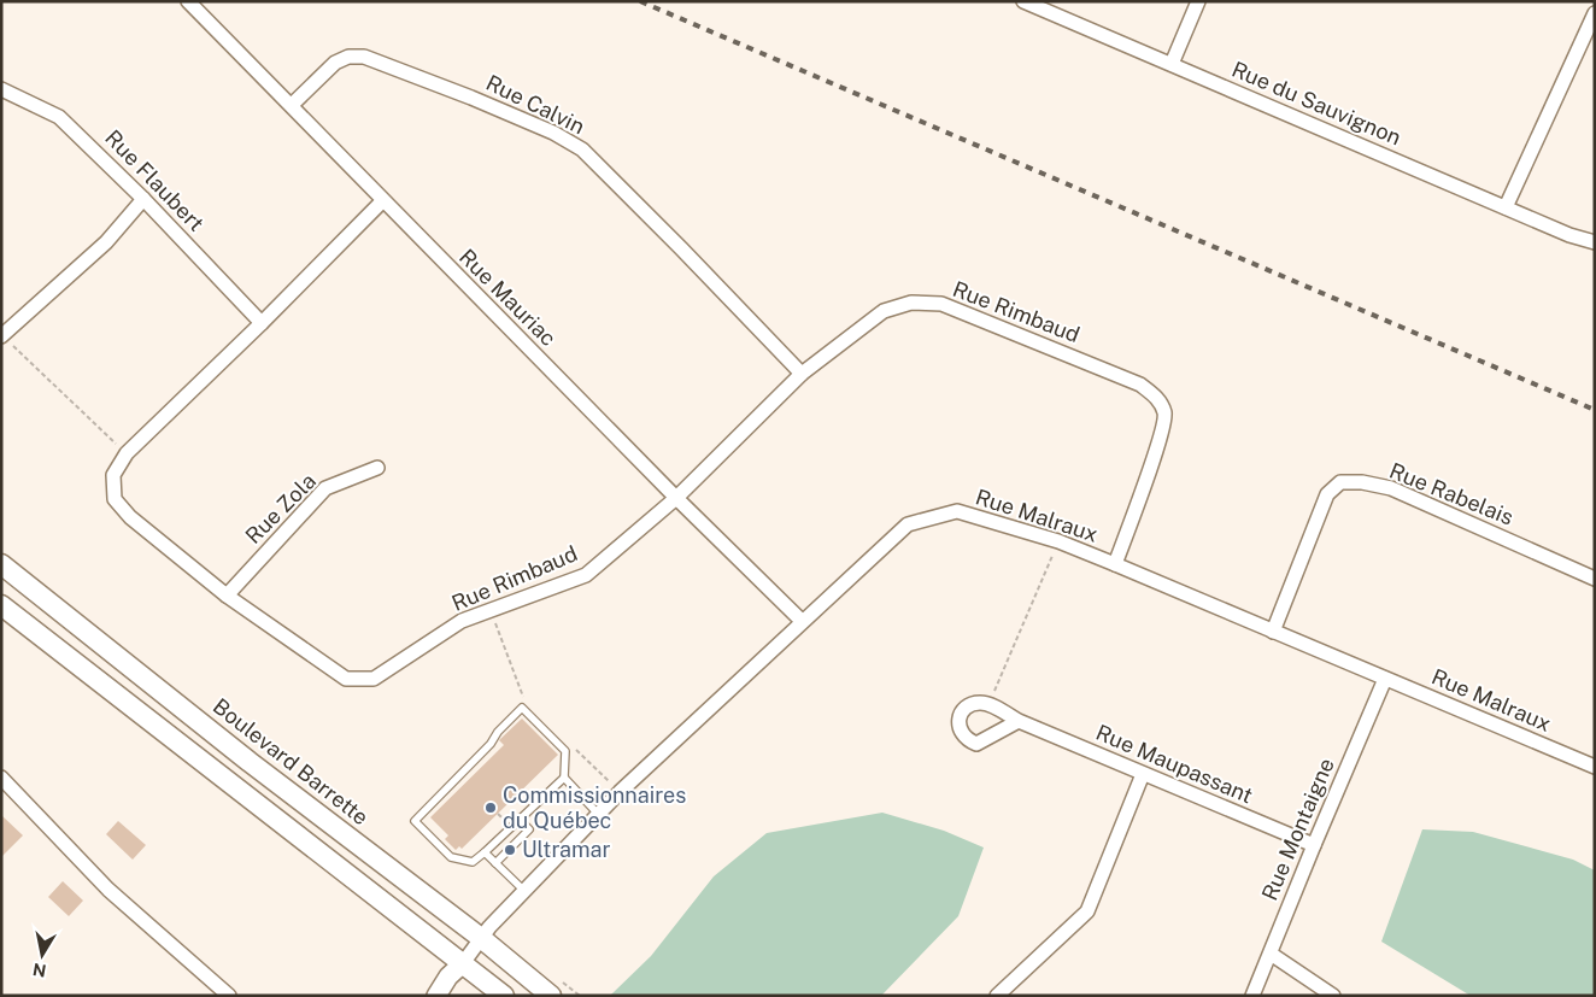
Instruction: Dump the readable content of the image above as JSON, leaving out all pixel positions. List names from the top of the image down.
{
  "streets": {
    "main road": ["Boulevard Barrette"],
    "street": [
      "Rue du Sauvignon",
      "Rue Calvin",
      "Rue Flaubert",
      "Rue Mauriac",
      "Rue Rimbaud",
      "Rue Rabelais",
      "Rue Zola",
      "Rue Malraux",
      "Rue Maupassant",
      "Rue Montaigne"
    ]
  },
  "crossings": [
    ["Rue Calvin", "Rue Mauriac"],
    ["Rue Calvin", "Rue Rimbaud"],
    ["Rue Flaubert", "Rue Rimbaud"],
    ["Rue Mauriac", "Rue Rimbaud"],
    ["Rue Mauriac", "Rue Malraux"],
    ["Rue Rimbaud", "Rue Zola"],
    ["Rue Rimbaud", "Rue Malraux"],
    ["Rue Rabelais", "Rue Malraux"],
    ["Rue Malraux", "Boulevard Barrette"],
    ["Rue Malraux", "Rue Montaigne"],
    ["Rue Maupassant", "Rue Montaigne"]
  ],
  "places": ["Commissionnaires du Québec", "Ultramar"],
  "north": "bottom"
}
